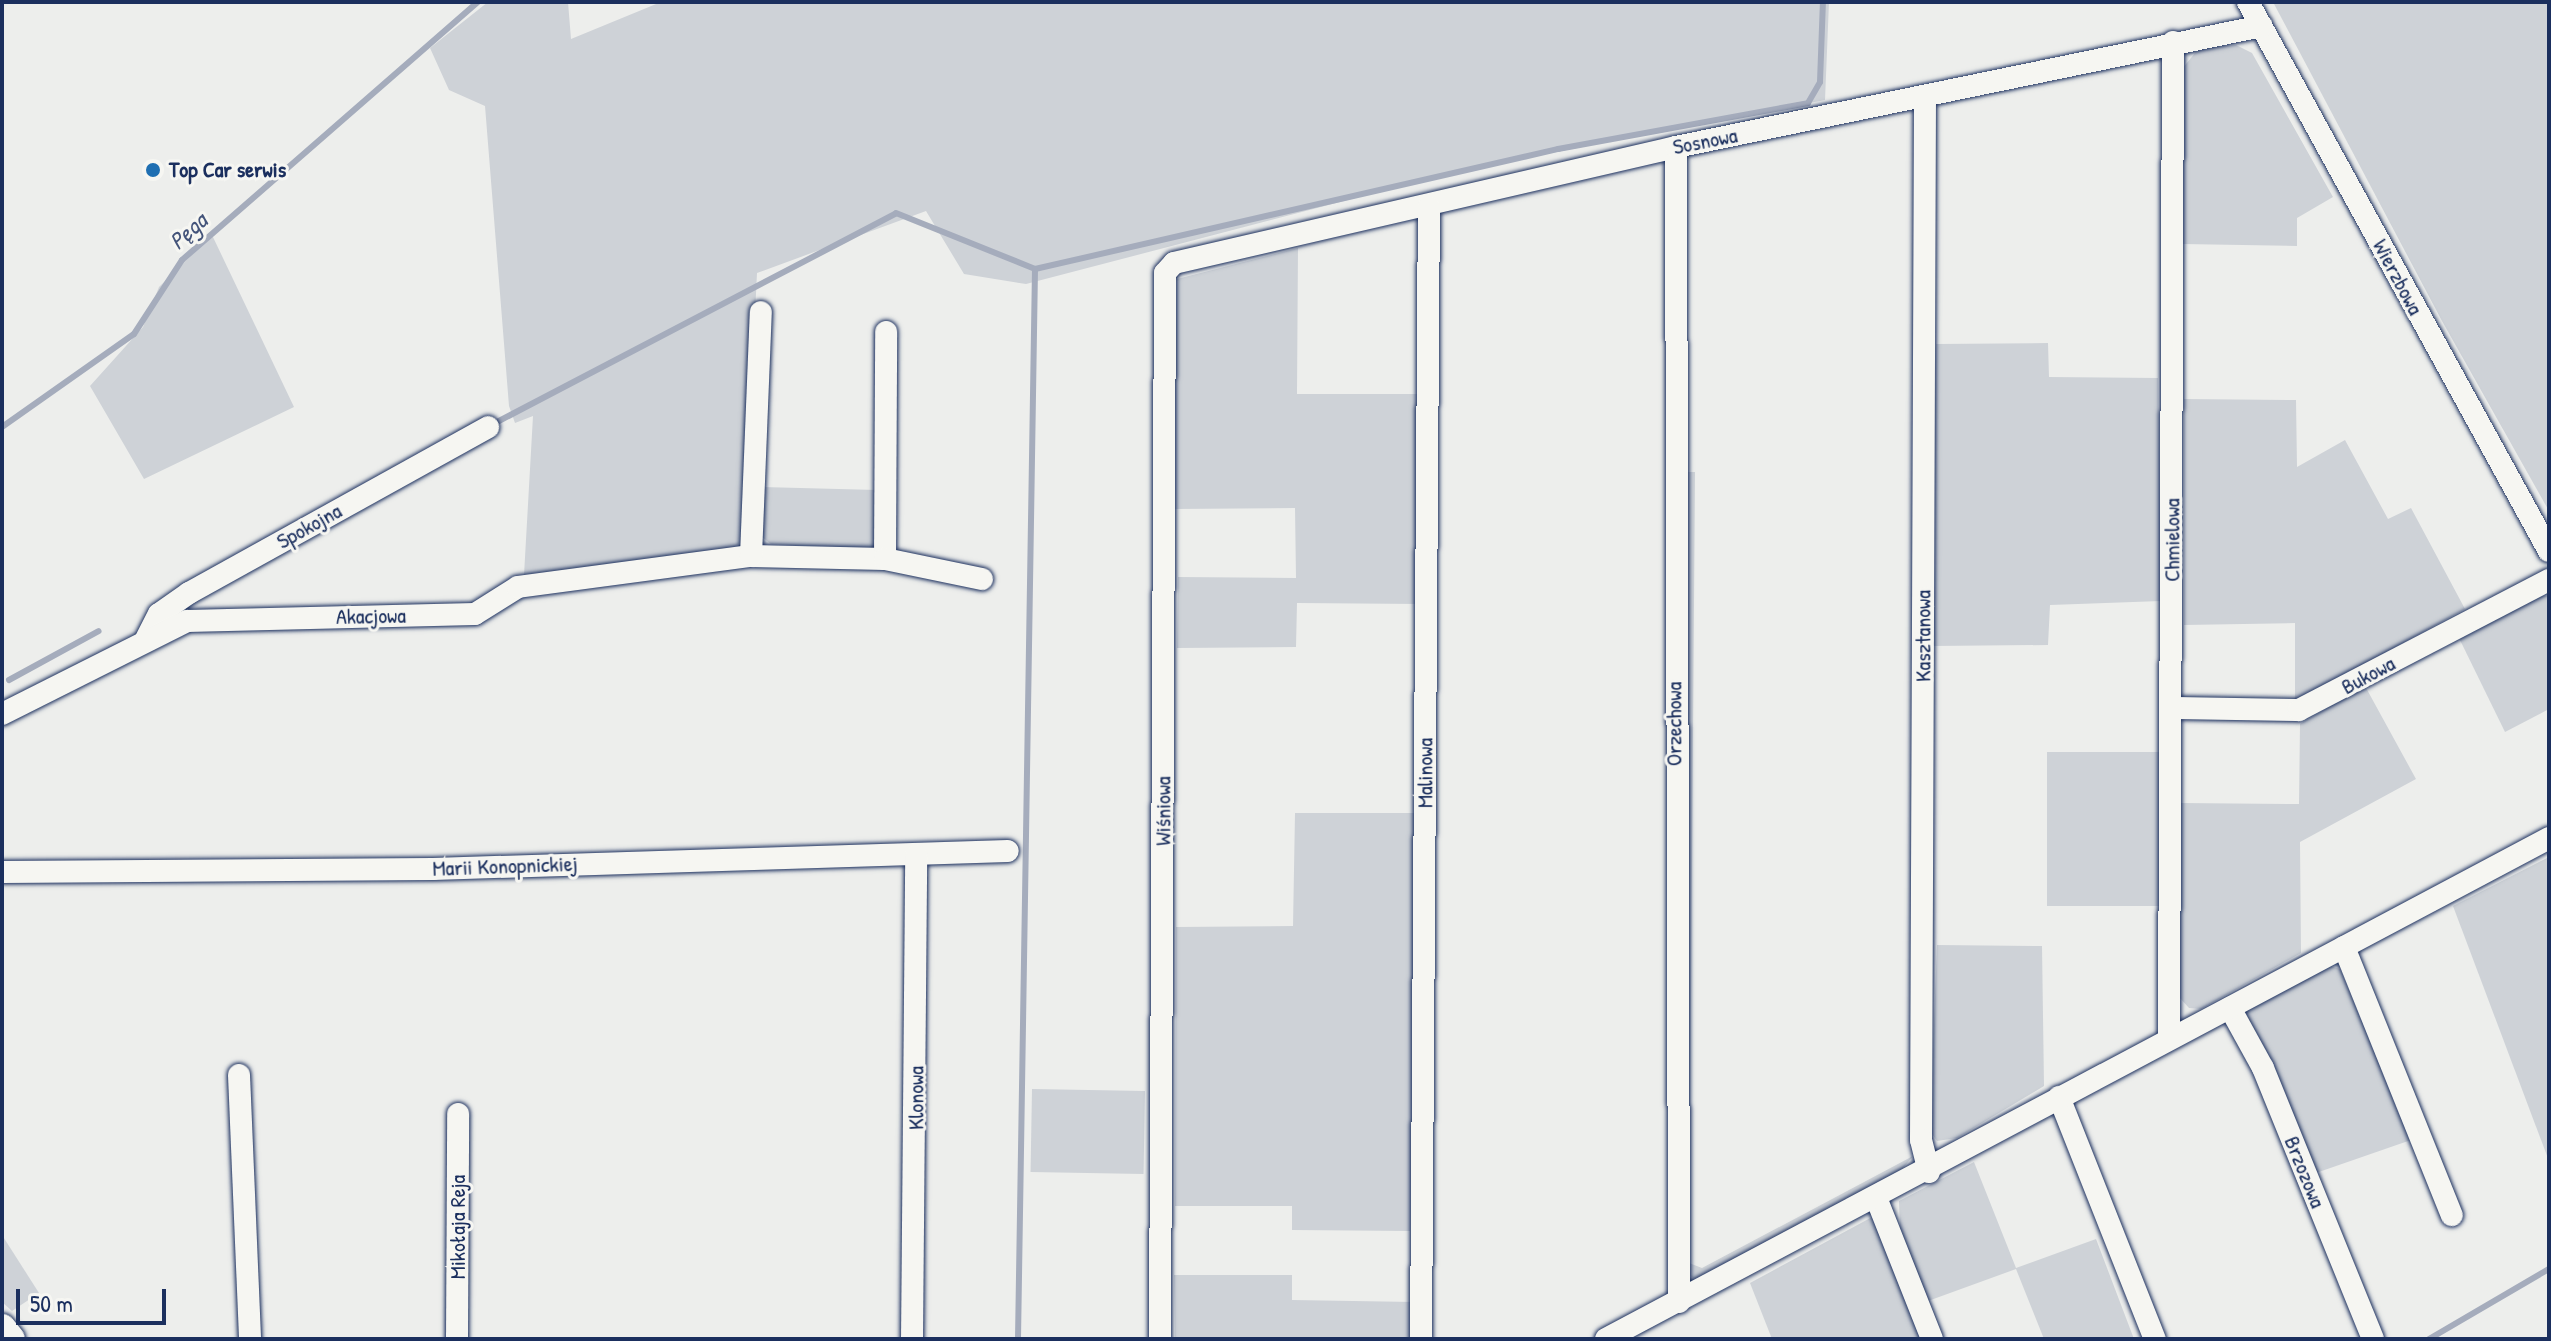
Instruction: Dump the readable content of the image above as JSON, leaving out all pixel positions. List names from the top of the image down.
{
  "streets": {
    "street": [
      "Sosnowa",
      "Wierzbowa",
      "Spokojna",
      "Chmielowa",
      "Akacjowa",
      "Kasztanowa",
      "Bukowa",
      "Orzechowa",
      "Malinowa",
      "Wiśniowa",
      "Marii Konopnickiej",
      "Klonowa",
      "Brzozowa",
      "Mikołaja Reja"
    ]
  },
  "crossings": [
    ["Sosnowa", "Wierzbowa"],
    ["Sosnowa", "Chmielowa"],
    ["Sosnowa", "Kasztanowa"],
    ["Sosnowa", "Orzechowa"],
    ["Sosnowa", "Malinowa"],
    ["Sosnowa", "Wiśniowa"],
    ["Spokojna", "Akacjowa"],
    ["Chmielowa", "Bukowa"],
    ["Marii Konopnickiej", "Klonowa"]
  ],
  "water": ["Pęga"],
  "places": ["Top Car serwis"],
  "scale_bar": "50 m"
}
